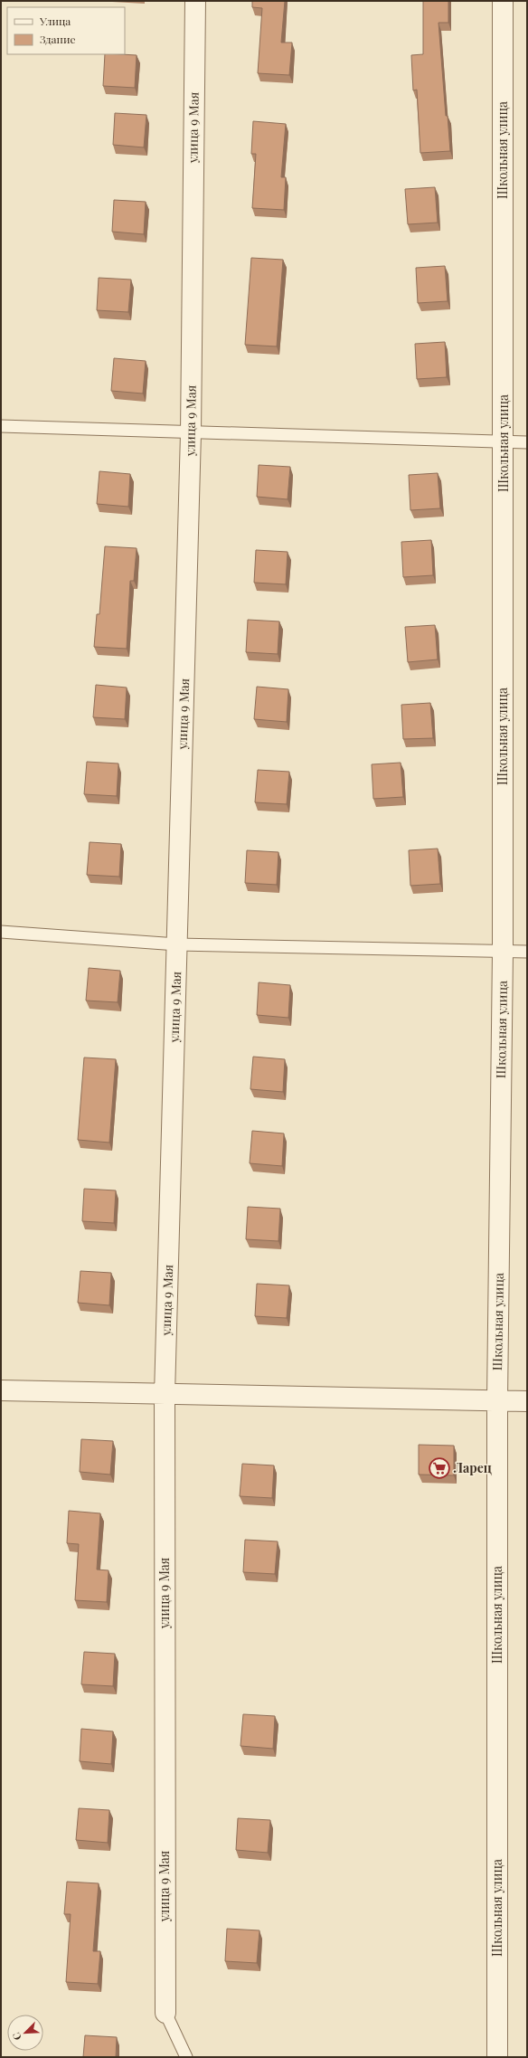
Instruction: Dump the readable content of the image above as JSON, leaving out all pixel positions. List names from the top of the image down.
{
  "streets": {
    "street": ["улица 9 Мая", "Школьная улица"]
  },
  "places": {
    "supermarket": ["Ларец"]
  },
  "legend": ["Улица", "Здание"],
  "north": "bottom left"
}
